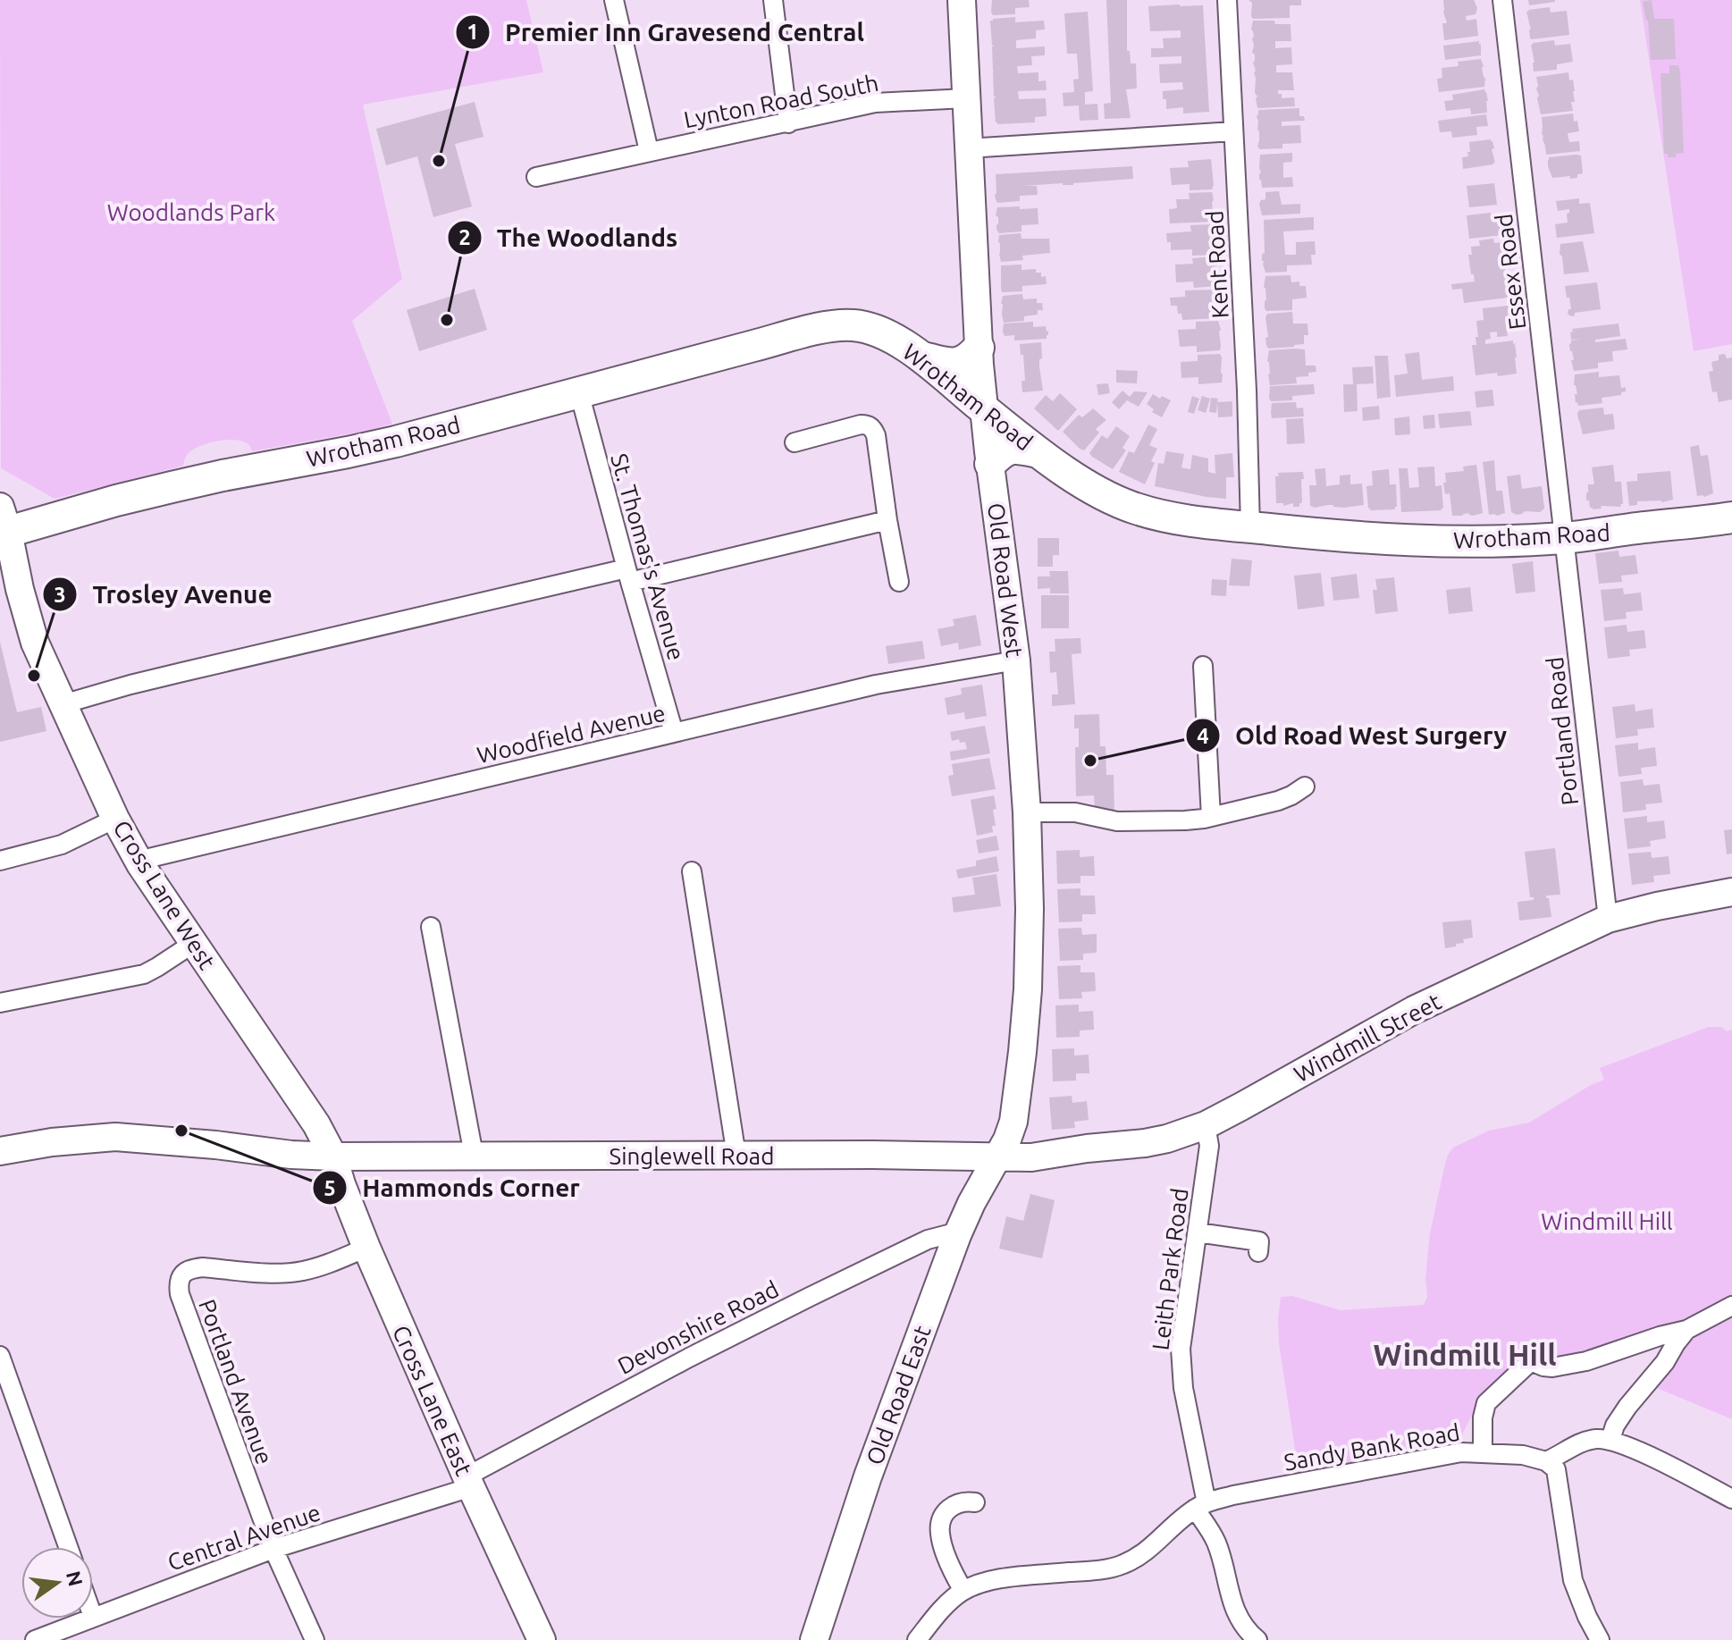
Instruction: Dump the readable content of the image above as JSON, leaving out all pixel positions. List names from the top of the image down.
{
  "streets": {
    "main road": ["Wrotham Road"],
    "street": [
      "Lynton Road South",
      "Kent Road",
      "Essex Road",
      "St. Thomas's Avenue",
      "Old Road West",
      "Portland Road",
      "Woodfield Avenue",
      "Cross Lane West",
      "Windmill Street",
      "Singlewell Road",
      "Leith Park Road",
      "Devonshire Road",
      "Portland Avenue",
      "Old Road East",
      "Cross Lane East",
      "Sandy Bank Road",
      "Central Avenue"
    ]
  },
  "crossings": [
    ["Lynton Road South", "Old Road West"],
    ["Kent Road", "Wrotham Road"],
    ["Essex Road", "Wrotham Road"],
    ["Essex Road", "Portland Road"],
    ["Wrotham Road", "St. Thomas's Avenue"],
    ["Wrotham Road", "Old Road West"],
    ["Wrotham Road", "Portland Road"],
    ["Wrotham Road", "Cross Lane West"],
    ["St. Thomas's Avenue", "Woodfield Avenue"],
    ["Old Road West", "Woodfield Avenue"],
    ["Old Road West", "Windmill Street"],
    ["Old Road West", "Singlewell Road"],
    ["Old Road West", "Old Road East"],
    ["Portland Road", "Windmill Street"],
    ["Woodfield Avenue", "Cross Lane West"],
    ["Cross Lane West", "Singlewell Road"],
    ["Cross Lane West", "Cross Lane East"],
    ["Windmill Street", "Singlewell Road"],
    ["Windmill Street", "Leith Park Road"],
    ["Windmill Street", "Old Road East"],
    ["Singlewell Road", "Old Road East"],
    ["Singlewell Road", "Cross Lane East"],
    ["Leith Park Road", "Sandy Bank Road"],
    ["Devonshire Road", "Old Road East"],
    ["Devonshire Road", "Cross Lane East"],
    ["Devonshire Road", "Central Avenue"],
    ["Portland Avenue", "Cross Lane East"],
    ["Portland Avenue", "Central Avenue"],
    ["Cross Lane East", "Central Avenue"]
  ],
  "districts": ["Windmill Hill"],
  "parks": ["Woodlands Park", "Windmill Hill"],
  "places": [
    "Premier Inn Gravesend Central",
    "The Woodlands",
    "Trosley Avenue",
    "Old Road West Surgery",
    "Hammonds Corner"
  ],
  "north": "right"
}
